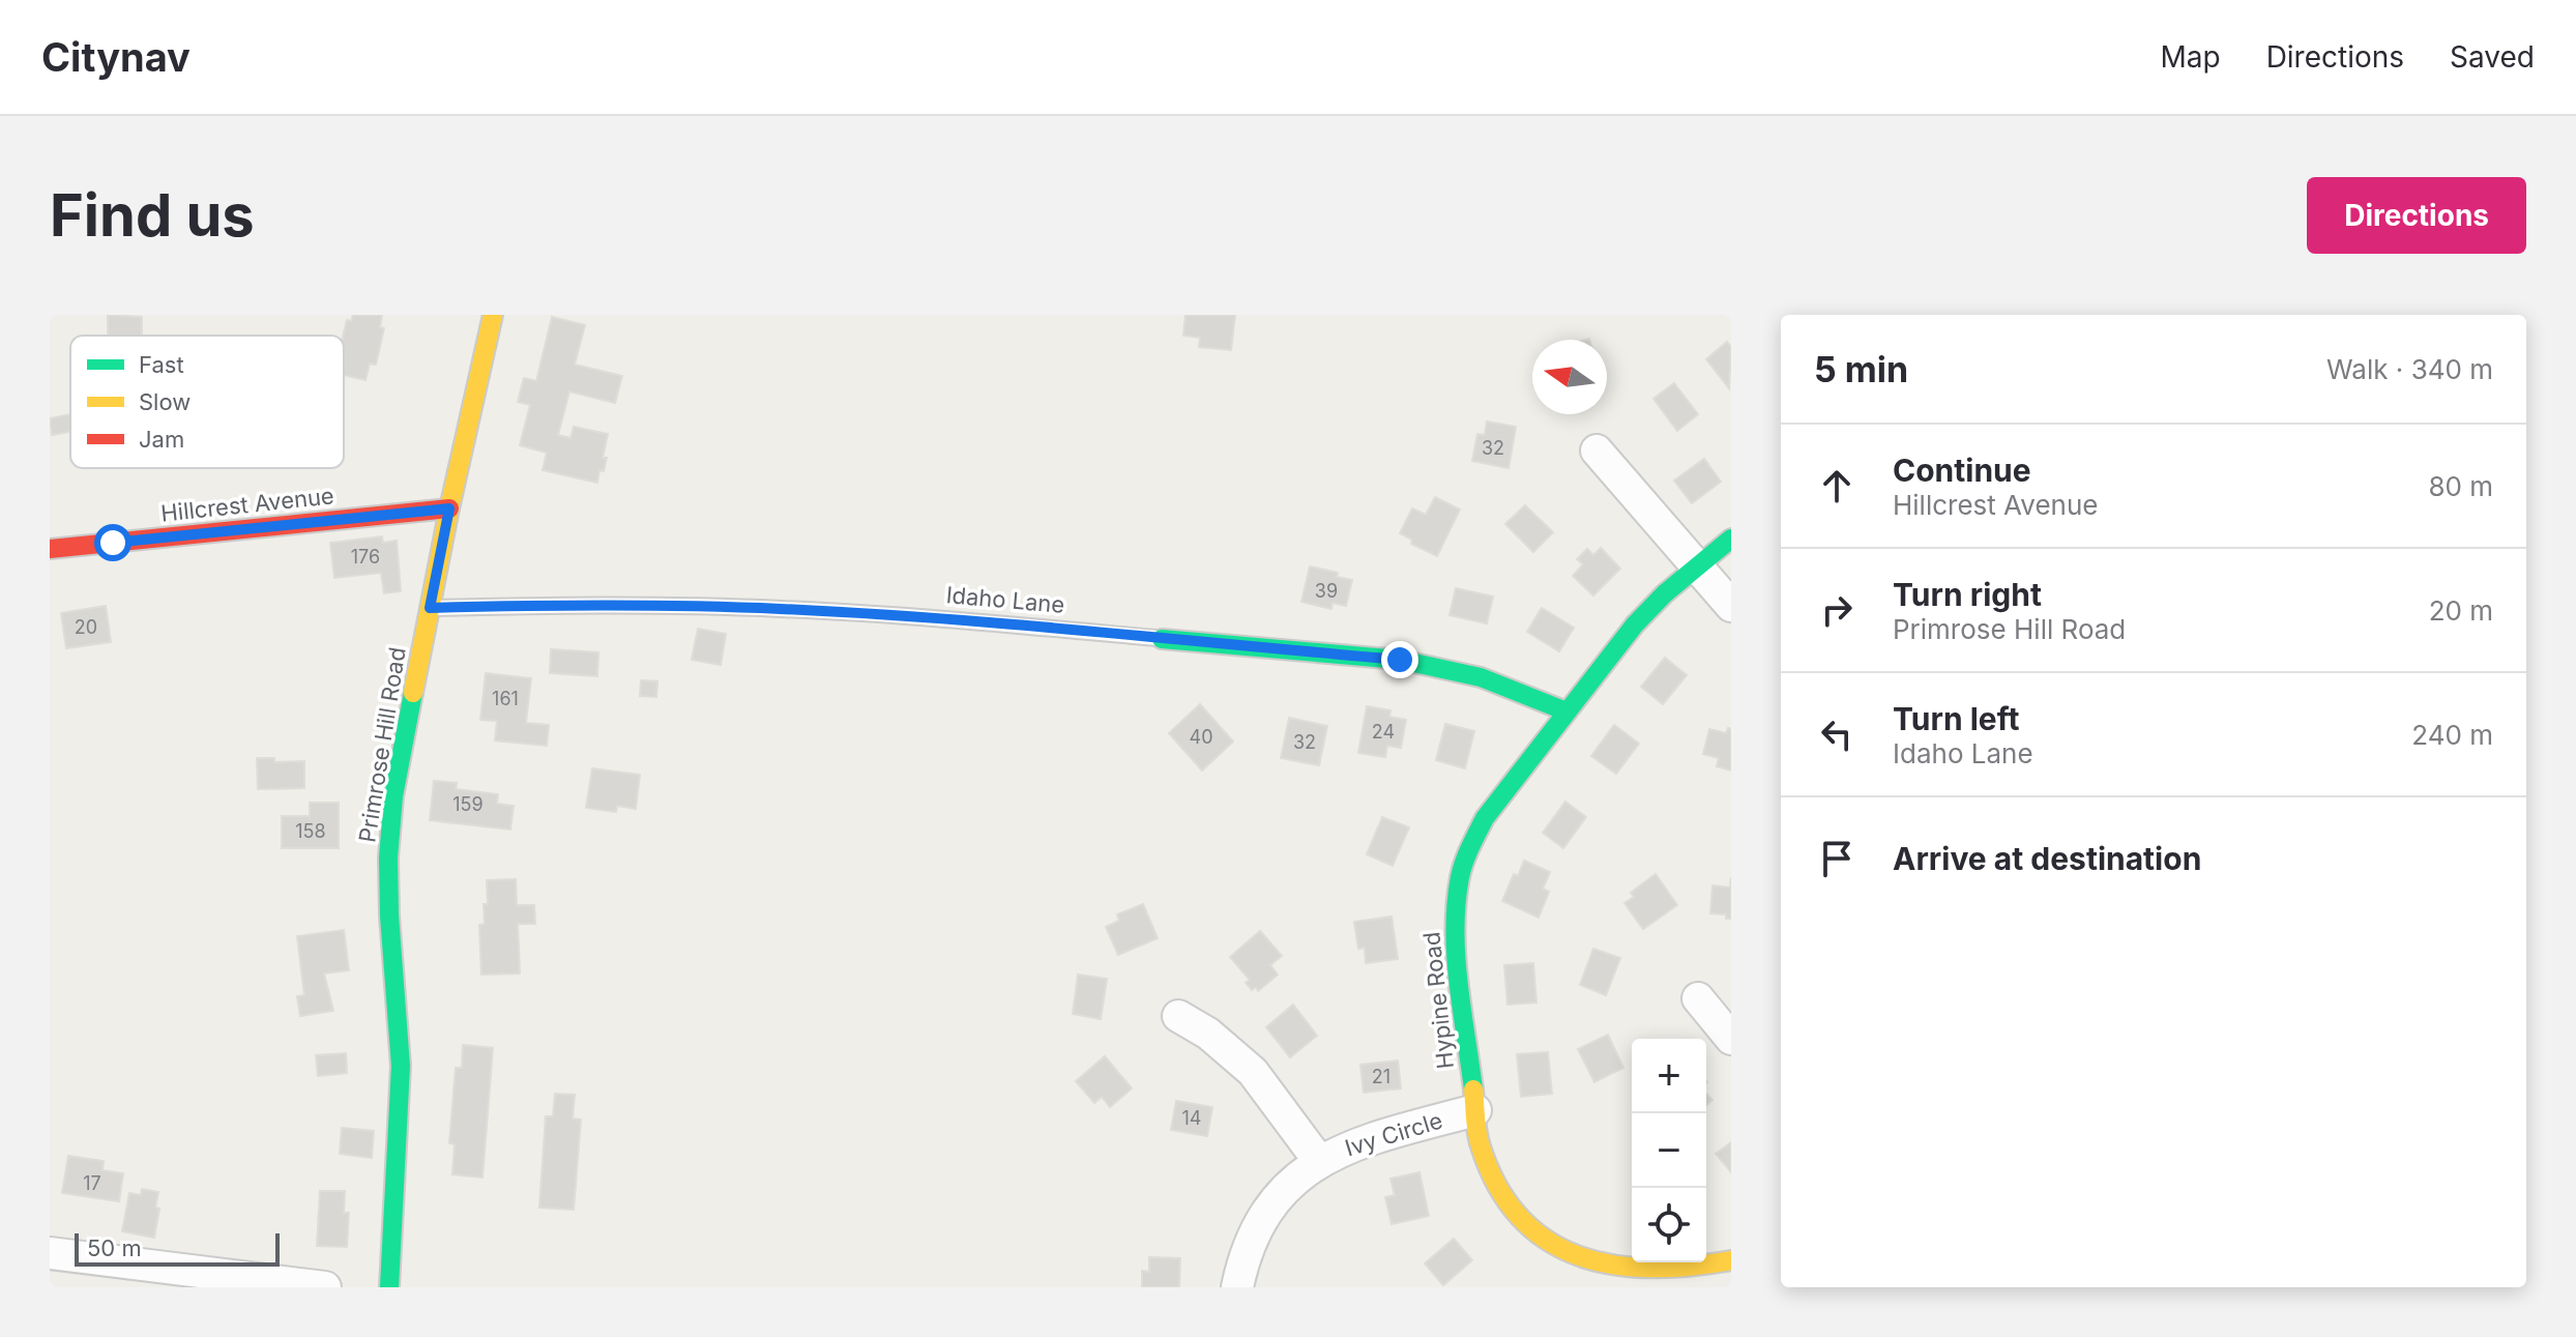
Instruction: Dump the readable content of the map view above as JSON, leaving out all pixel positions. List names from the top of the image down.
{
  "streets": {
    "street": [
      "Hillcrest Avenue",
      "Idaho Lane",
      "Primrose Hill Road",
      "Hypine Road",
      "Ivy Circle"
    ]
  },
  "crossings": [
    ["Hillcrest Avenue", "Primrose Hill Road"],
    ["Idaho Lane", "Primrose Hill Road"],
    ["Idaho Lane", "Hypine Road"],
    ["Hypine Road", "Ivy Circle"]
  ],
  "house_numbers": [
    "32",
    "176",
    "39",
    "20",
    "161",
    "24",
    "40",
    "32",
    "159",
    "158",
    "21",
    "14",
    "17"
  ],
  "legend": ["Fast", "Slow", "Jam"],
  "scale_bar": "50 m",
  "north": "left",
  "page": {
    "header": "Citynav",
    "nav": ["Map", "Directions", "Saved"],
    "buttons": "Directions",
    "title": "Find us",
    "heading": ["5 min", "Walk · 340 m"],
    "list": [
      ["Continue", "Hillcrest Avenue", "80 m"],
      ["Turn right", "Primrose Hill Road", "20 m"],
      ["Turn left", "Idaho Lane", "240 m"],
      "Arrive at destination"
    ],
    "map_buttons": ["+", "−"],
    "scale": "50 m"
  }
}
